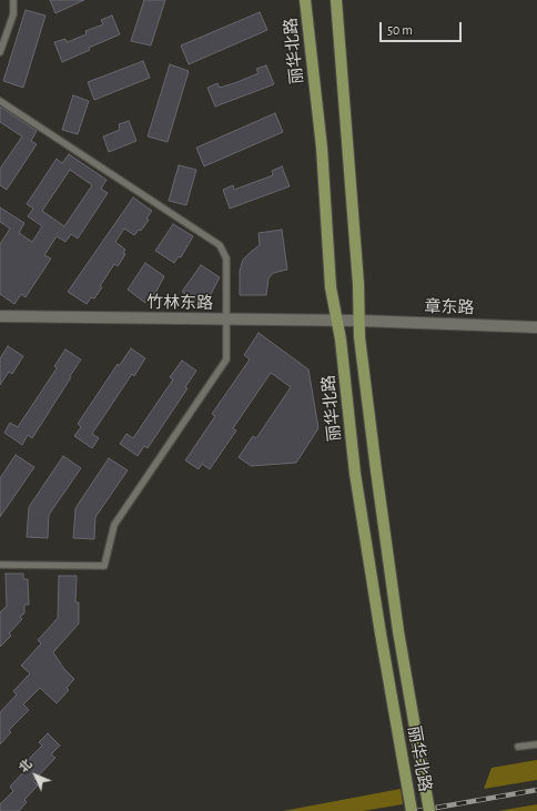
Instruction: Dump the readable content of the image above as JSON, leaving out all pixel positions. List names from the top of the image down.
{
  "streets": {
    "main road": ["丽华北路"],
    "street": ["竹林东路", "章东路"]
  },
  "crossings": [
    ["丽华北路", "竹林东路"],
    ["丽华北路", "章东路"],
    ["竹林东路", "章东路"]
  ],
  "scale_bar": "50 m",
  "north": "top left"
}
